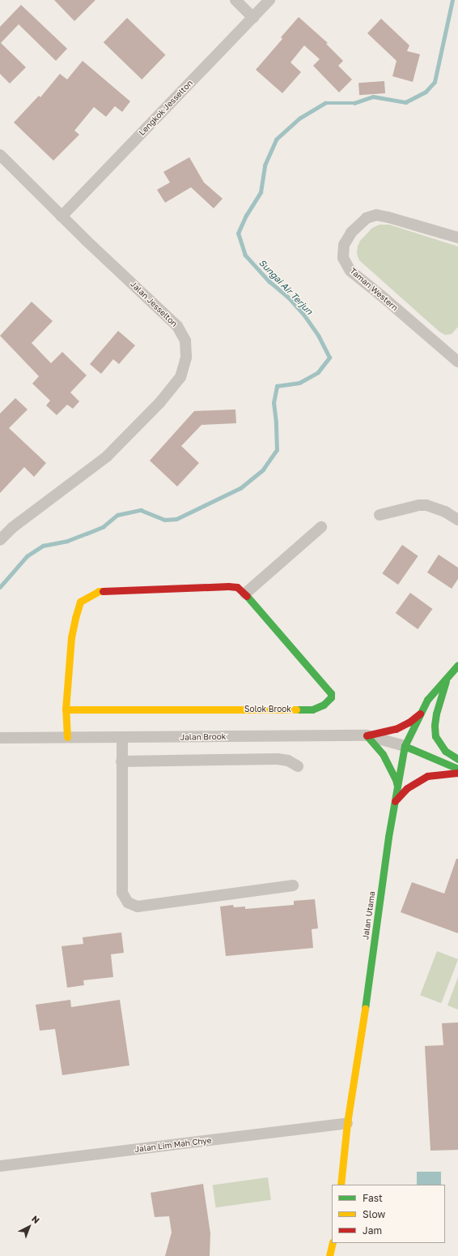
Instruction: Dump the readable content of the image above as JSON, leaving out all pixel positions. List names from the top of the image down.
{
  "streets": {
    "main road": ["Solok Brook", "Jalan Utama"],
    "street": [
      "Lengkok Jesselton",
      "Taman Western",
      "Jalan Jesselton",
      "Jalan Brook",
      "Jalan Lim Mah Chye"
    ]
  },
  "crossings": [
    ["Lengkok Jesselton", "Jalan Jesselton"],
    ["Solok Brook", "Jalan Brook"],
    ["Jalan Brook", "Jalan Utama"],
    ["Jalan Utama", "Jalan Lim Mah Chye"]
  ],
  "water": ["Sungai Air Terjun"],
  "legend": ["Fast", "Slow", "Jam"],
  "north": "top right"
}
